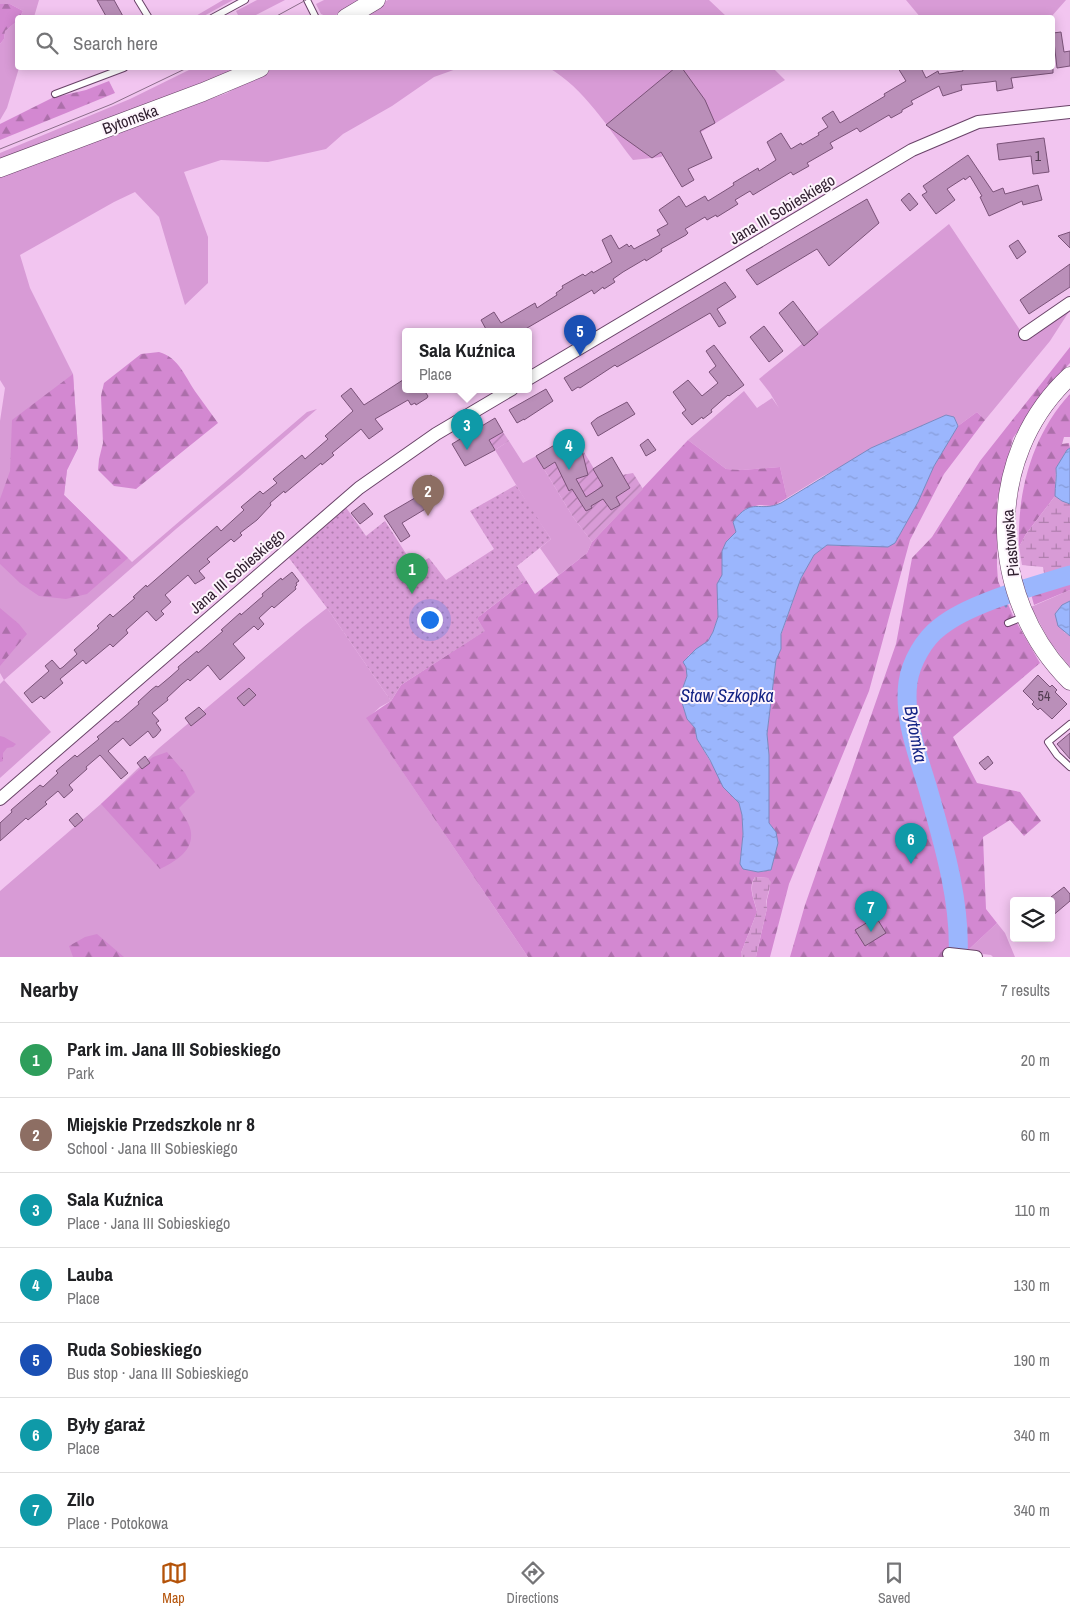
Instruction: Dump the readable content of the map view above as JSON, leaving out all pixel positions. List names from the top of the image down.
{
  "streets": {
    "street": ["Bytomska", "Jana III Sobieskiego", "Piastowska"]
  },
  "water": ["Staw Szkopka", "Bytomka"],
  "house_numbers": ["1", "54"],
  "page": {
    "search": "Search here",
    "pins": [
      "5",
      "3",
      "4",
      "2",
      "1",
      "6",
      "7"
    ],
    "popup": ["Sala Kuźnica", "Place"],
    "heading": ["Nearby", "7 results"],
    "list": [
      {
        "mark": "1",
        "name": "Park im. Jana III Sobieskiego",
        "note": "Park",
        "value": "20 m"
      },
      {
        "mark": "2",
        "name": "Miejskie Przedszkole nr 8",
        "note": "School · Jana III Sobieskiego",
        "value": "60 m"
      },
      {
        "mark": "3",
        "name": "Sala Kuźnica",
        "note": "Place · Jana III Sobieskiego",
        "value": "110 m"
      },
      {
        "mark": "4",
        "name": "Lauba",
        "note": "Place",
        "value": "130 m"
      },
      {
        "mark": "5",
        "name": "Ruda Sobieskiego",
        "note": "Bus stop · Jana III Sobieskiego",
        "value": "190 m"
      },
      {
        "mark": "6",
        "name": "Były garaż",
        "note": "Place",
        "value": "340 m"
      },
      {
        "mark": "7",
        "name": "Zilo",
        "note": "Place · Potokowa",
        "value": "340 m"
      }
    ],
    "nav": ["Map", "Directions", "Saved"]
  }
}
